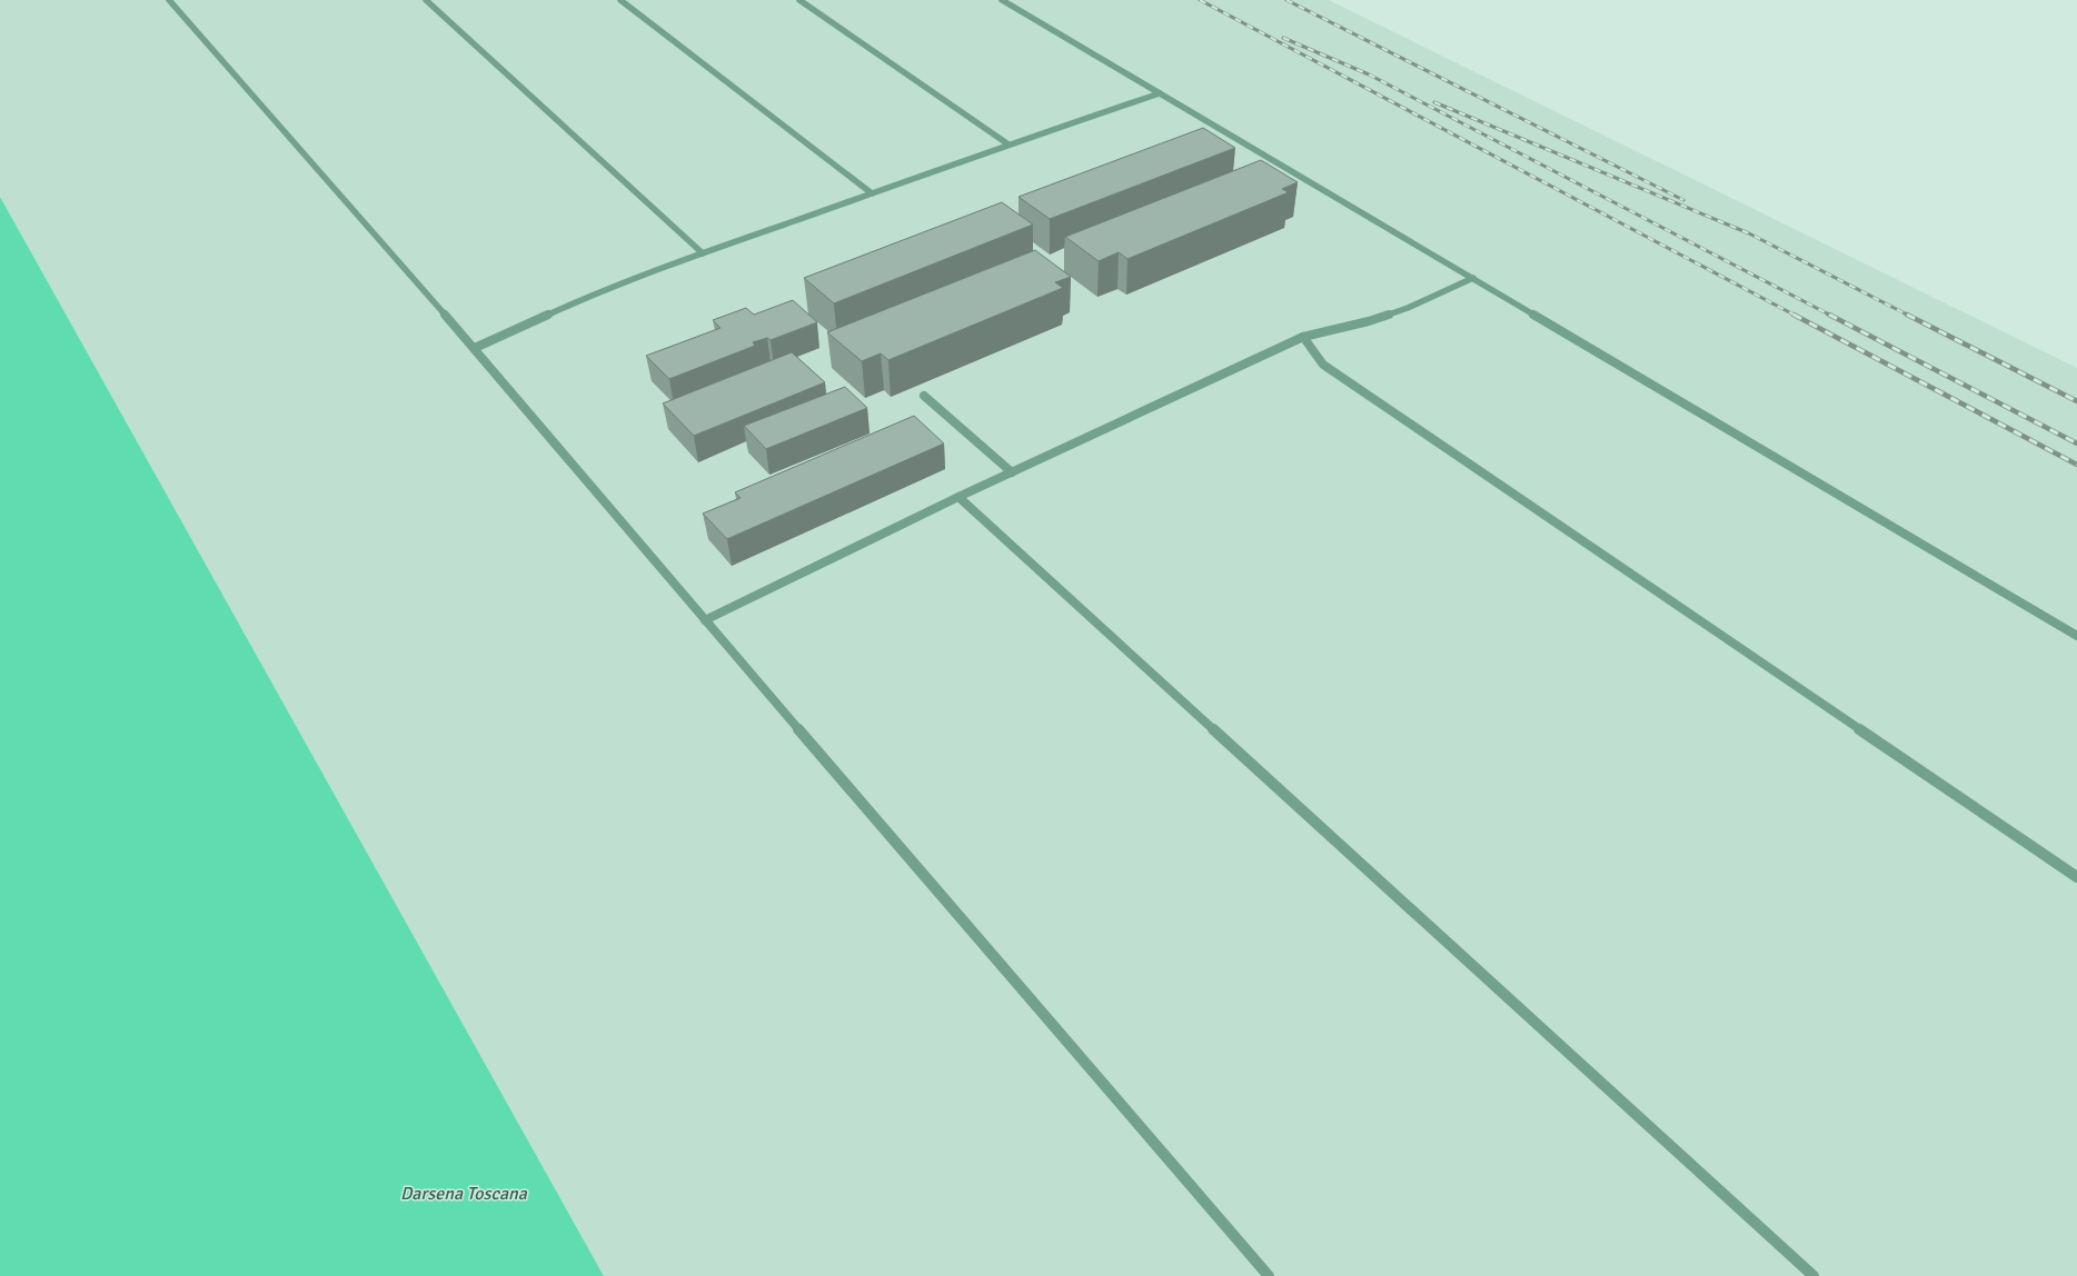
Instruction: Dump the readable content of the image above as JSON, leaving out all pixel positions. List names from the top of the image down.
{
  "water": ["Darsena Toscana"]
}
